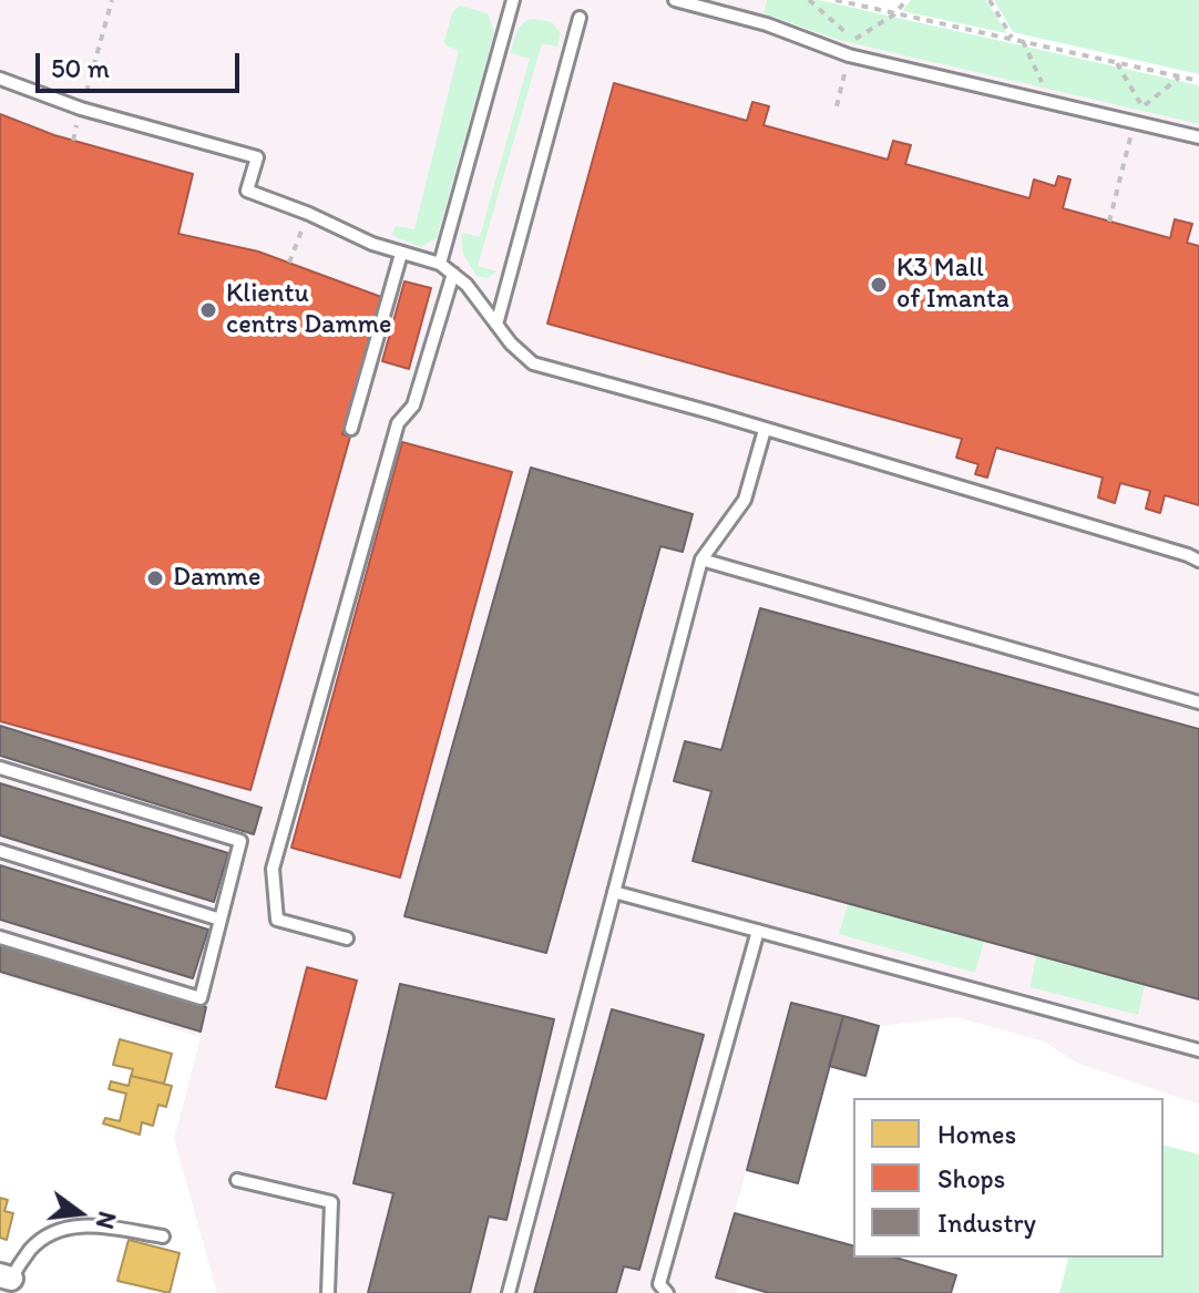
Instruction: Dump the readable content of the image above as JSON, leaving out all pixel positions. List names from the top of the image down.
{
  "places": ["K3 Mall of Imanta", "Klientu centrs Damme", "Damme"],
  "legend": ["Homes", "Shops", "Industry"],
  "scale_bar": "50 m",
  "north": "right"
}
